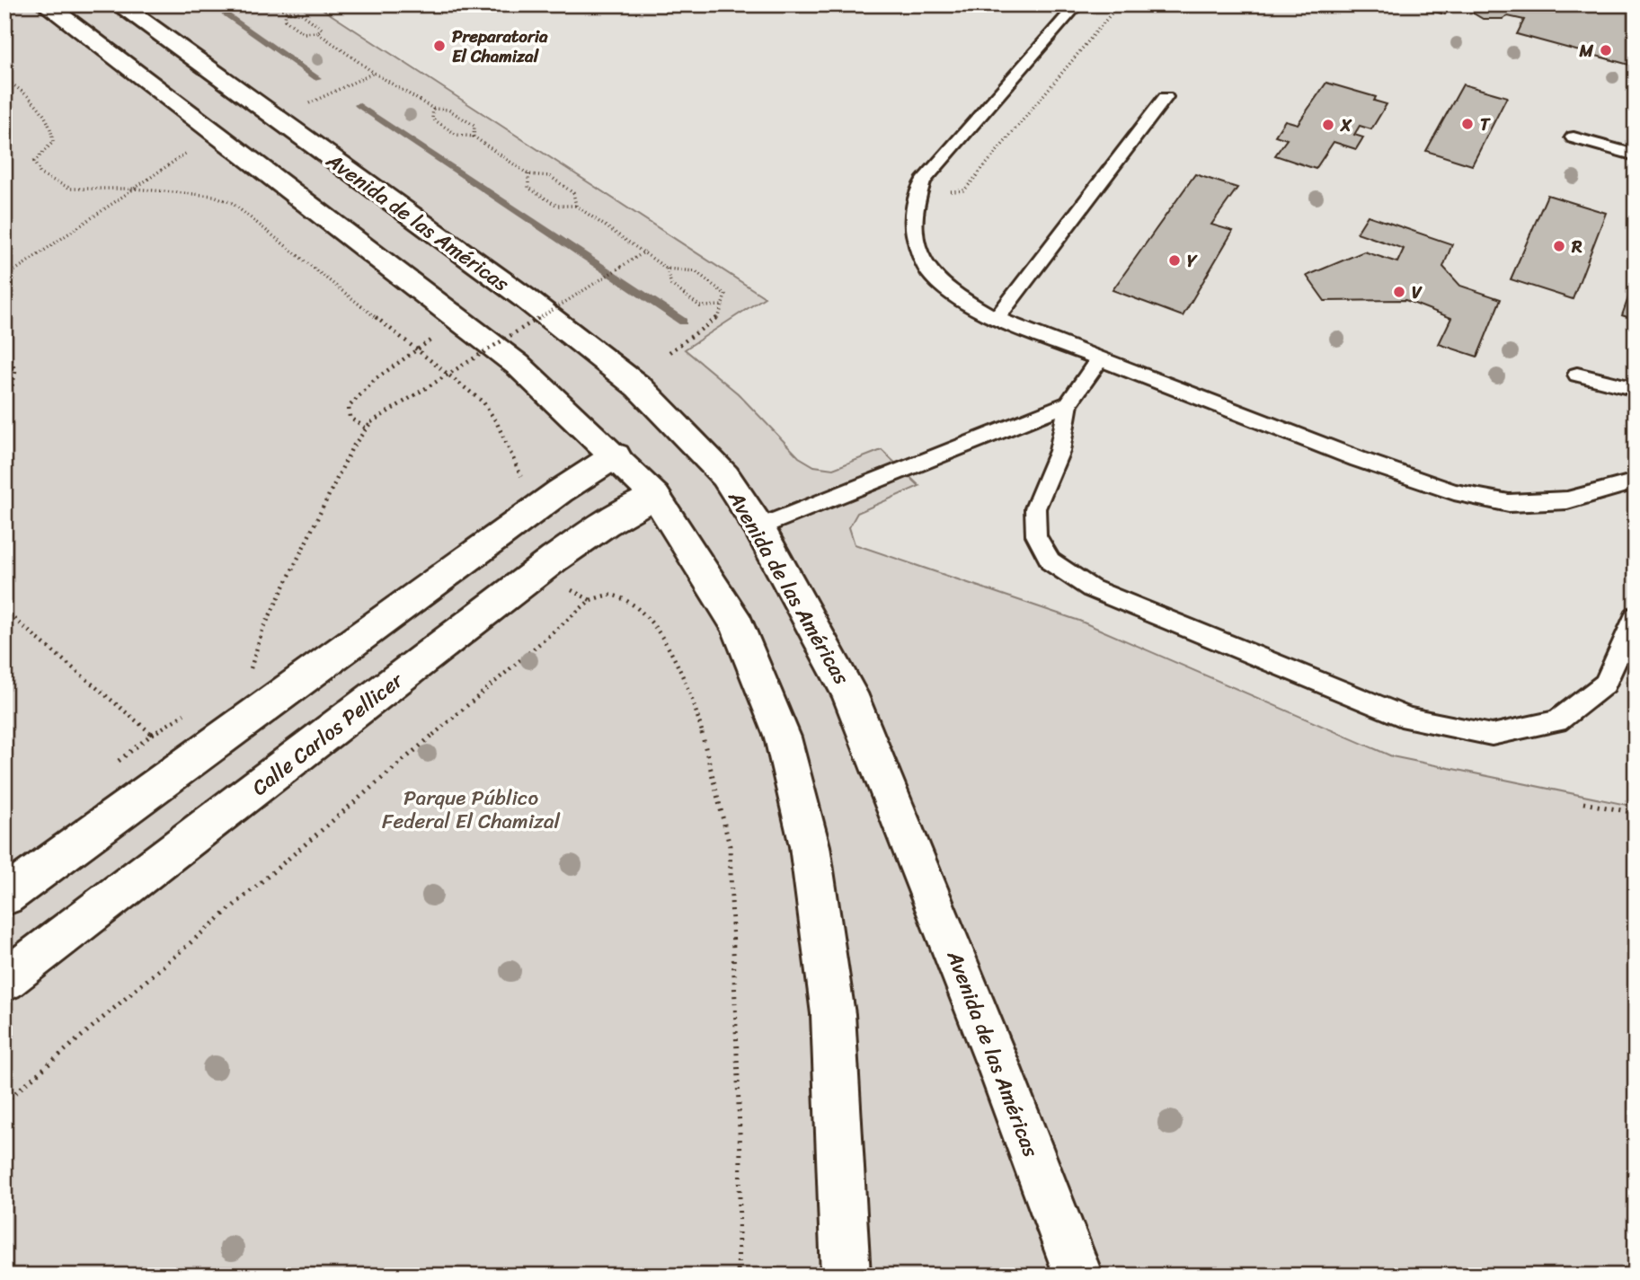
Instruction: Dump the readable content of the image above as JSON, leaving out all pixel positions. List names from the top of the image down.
{
  "streets": {
    "main road": ["Avenida de las Américas", "Calle Carlos Pellicer"]
  },
  "parks": ["Parque Público Federal El Chamizal"],
  "places": [
    "Preparatoria El Chamizal",
    "M",
    "T",
    "X",
    "R",
    "Y",
    "V"
  ]
}
